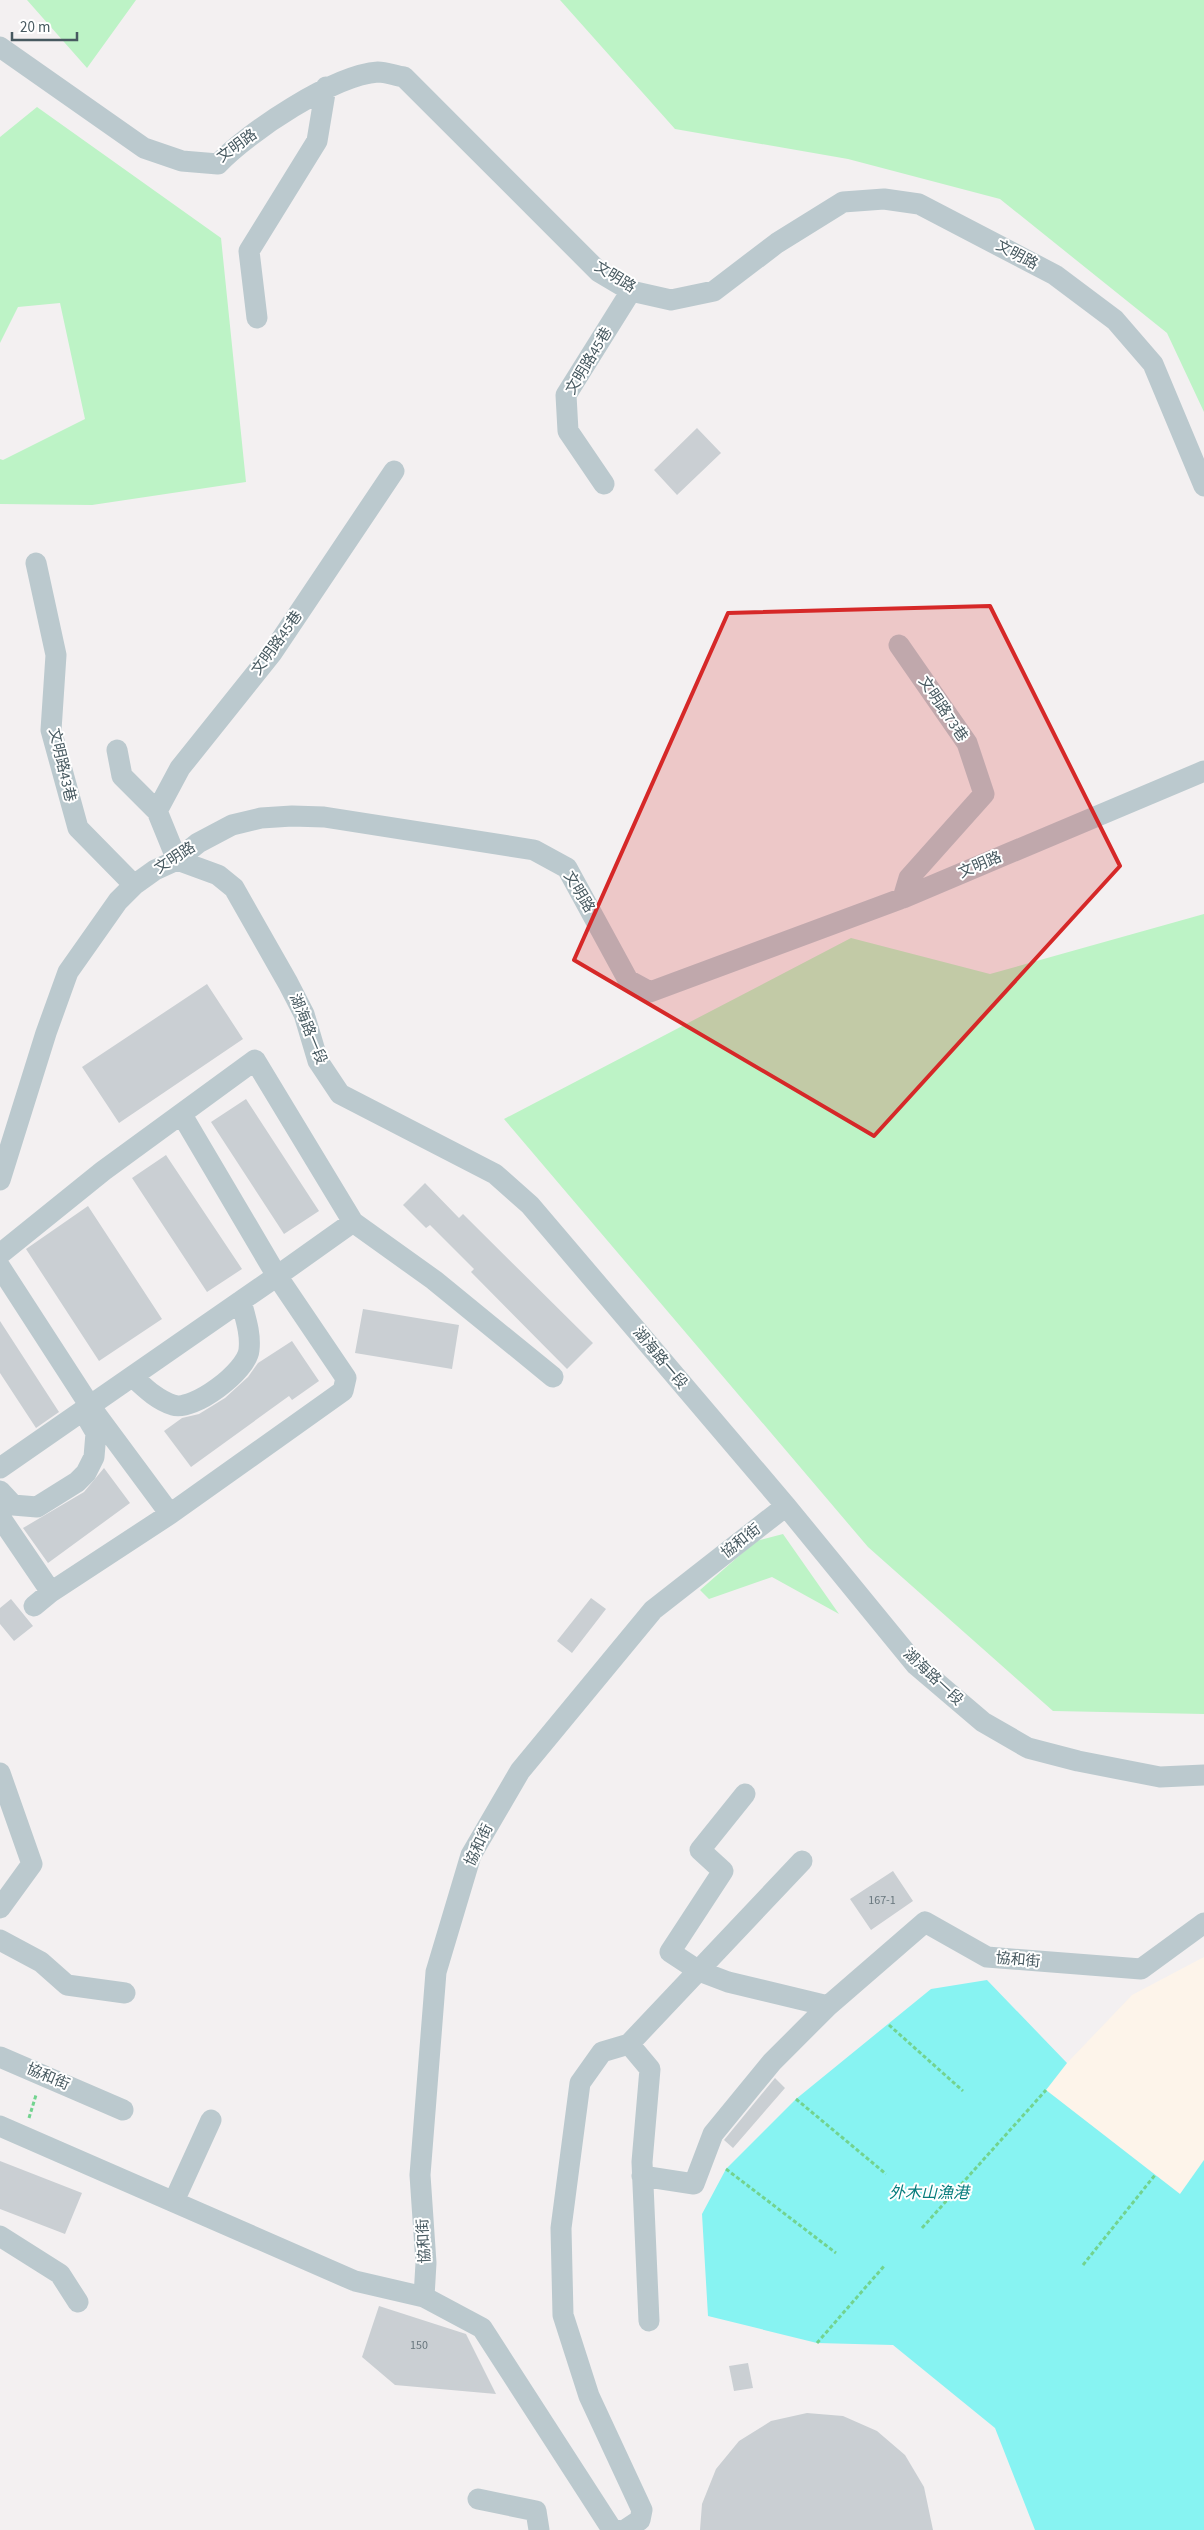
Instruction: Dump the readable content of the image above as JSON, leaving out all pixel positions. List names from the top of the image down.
{
  "streets": {
    "street": [
      "文明路",
      "文明路45巷",
      "文明路73巷",
      "文明路43巷",
      "湖海路一段",
      "協和街"
    ]
  },
  "crossings": [
    ["文明路", "文明路45巷"],
    ["文明路", "文明路73巷"],
    ["文明路", "文明路43巷"],
    ["文明路", "湖海路一段"],
    ["湖海路一段", "協和街"]
  ],
  "water": ["外木山漁港"],
  "house_numbers": ["167-1", "150"],
  "scale_bar": "20 m"
}
